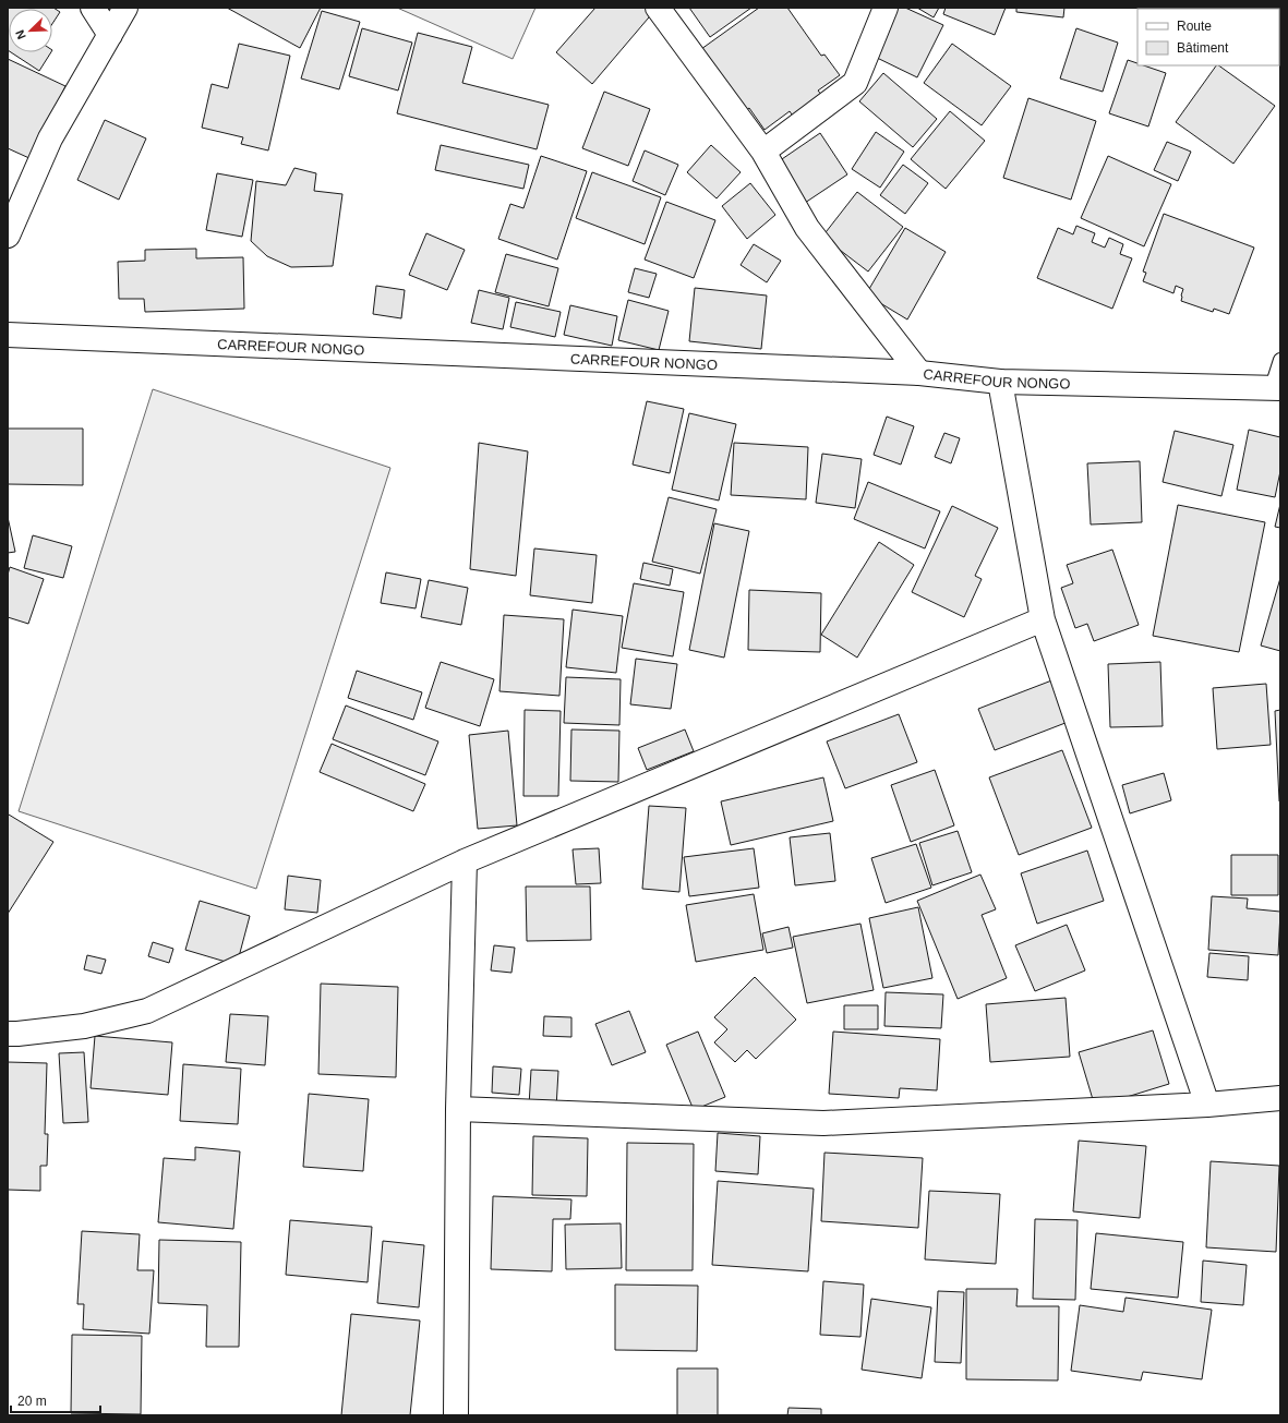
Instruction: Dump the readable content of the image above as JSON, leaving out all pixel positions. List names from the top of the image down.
{
  "streets": {
    "street": ["CARREFOUR NONGO"]
  },
  "legend": ["Route", "Bâtiment"],
  "scale_bar": "20 m",
  "north": "bottom left"
}
